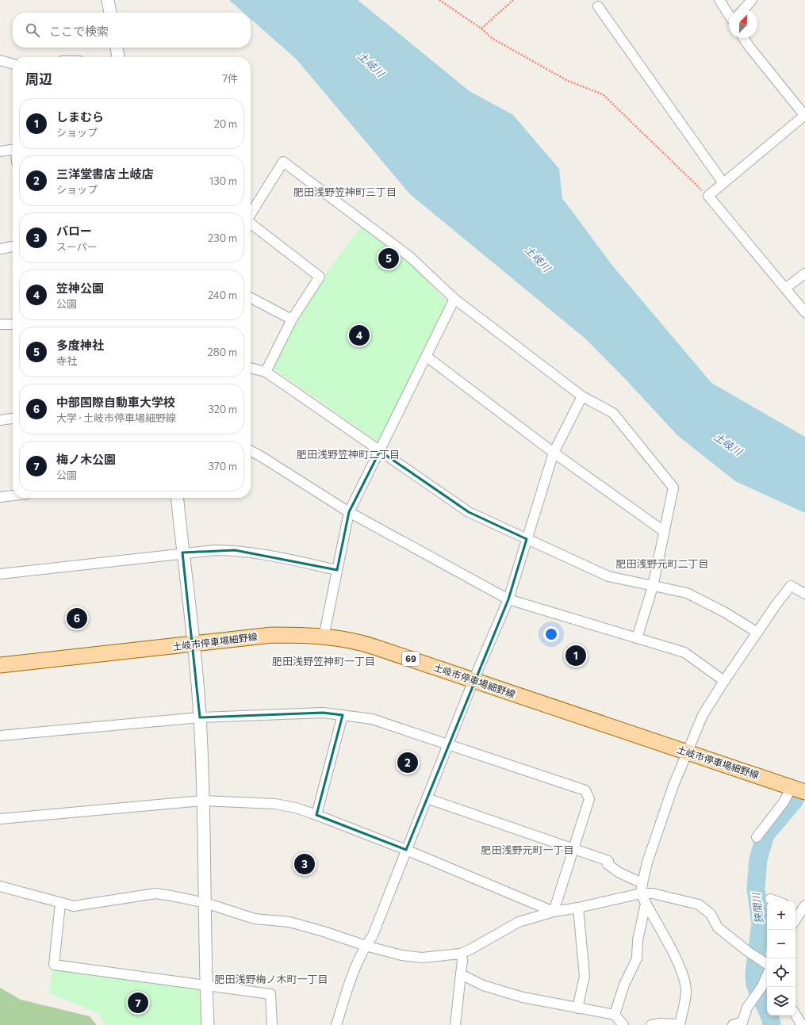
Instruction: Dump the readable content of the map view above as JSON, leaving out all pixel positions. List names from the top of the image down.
{
  "streets": {
    "main road": ["土岐市停車場細野線", "69"]
  },
  "districts": [
    "肥田浅野笠神町三丁目",
    "肥田浅野笠神町二丁目",
    "肥田浅野元町二丁目",
    "肥田浅野笠神町一丁目",
    "肥田浅野元町一丁目",
    "肥田浅野梅ノ木町一丁目"
  ],
  "water": ["土岐川", "狭間川"],
  "north": "top right",
  "page": {
    "search": "ここで検索",
    "heading": ["周辺", "7件"],
    "list": [
      {
        "mark": "1",
        "name": "しまむら",
        "note": "ショップ",
        "value": "20 m"
      },
      {
        "mark": "2",
        "name": "三洋堂書店 土岐店",
        "note": "ショップ",
        "value": "130 m"
      },
      {
        "mark": "3",
        "name": "バロー",
        "note": "スーパー",
        "value": "230 m"
      },
      {
        "mark": "4",
        "name": "笠神公園",
        "note": "公園",
        "value": "240 m"
      },
      {
        "mark": "5",
        "name": "多度神社",
        "note": "寺社",
        "value": "280 m"
      },
      {
        "mark": "6",
        "name": "中部国際自動車大学校",
        "note": "大学 · 土岐市停車場細野線",
        "value": "320 m"
      },
      {
        "mark": "7",
        "name": "梅ノ木公園",
        "note": "公園",
        "value": "370 m"
      }
    ],
    "pins": [
      "5",
      "4",
      "6",
      "1",
      "2",
      "3",
      "7"
    ],
    "map_buttons": ["+", "−"]
  }
}
